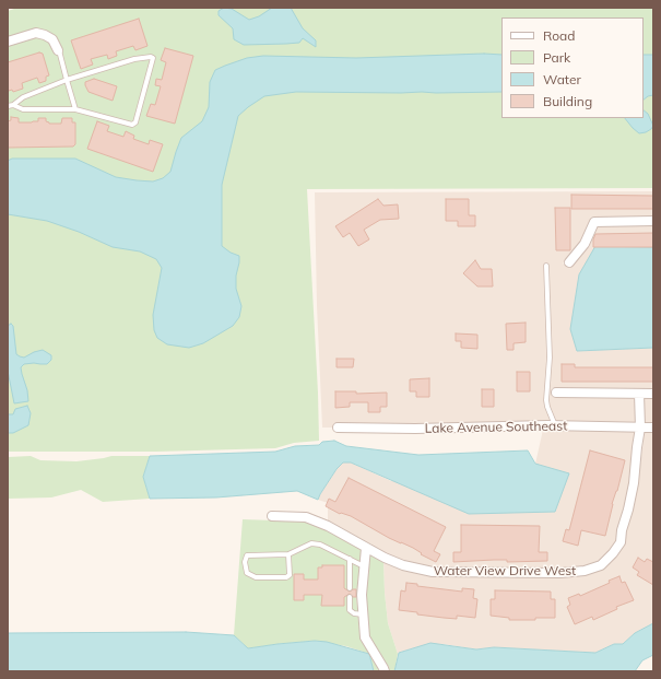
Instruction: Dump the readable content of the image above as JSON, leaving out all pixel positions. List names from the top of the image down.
{
  "streets": {
    "street": ["Lake Avenue Southeast", "Water View Drive West"]
  },
  "crossings": [
    ["Lake Avenue Southeast", "Water View Drive West"]
  ],
  "legend": [
    "Road",
    "Park",
    "Water",
    "Building"
  ]
}
